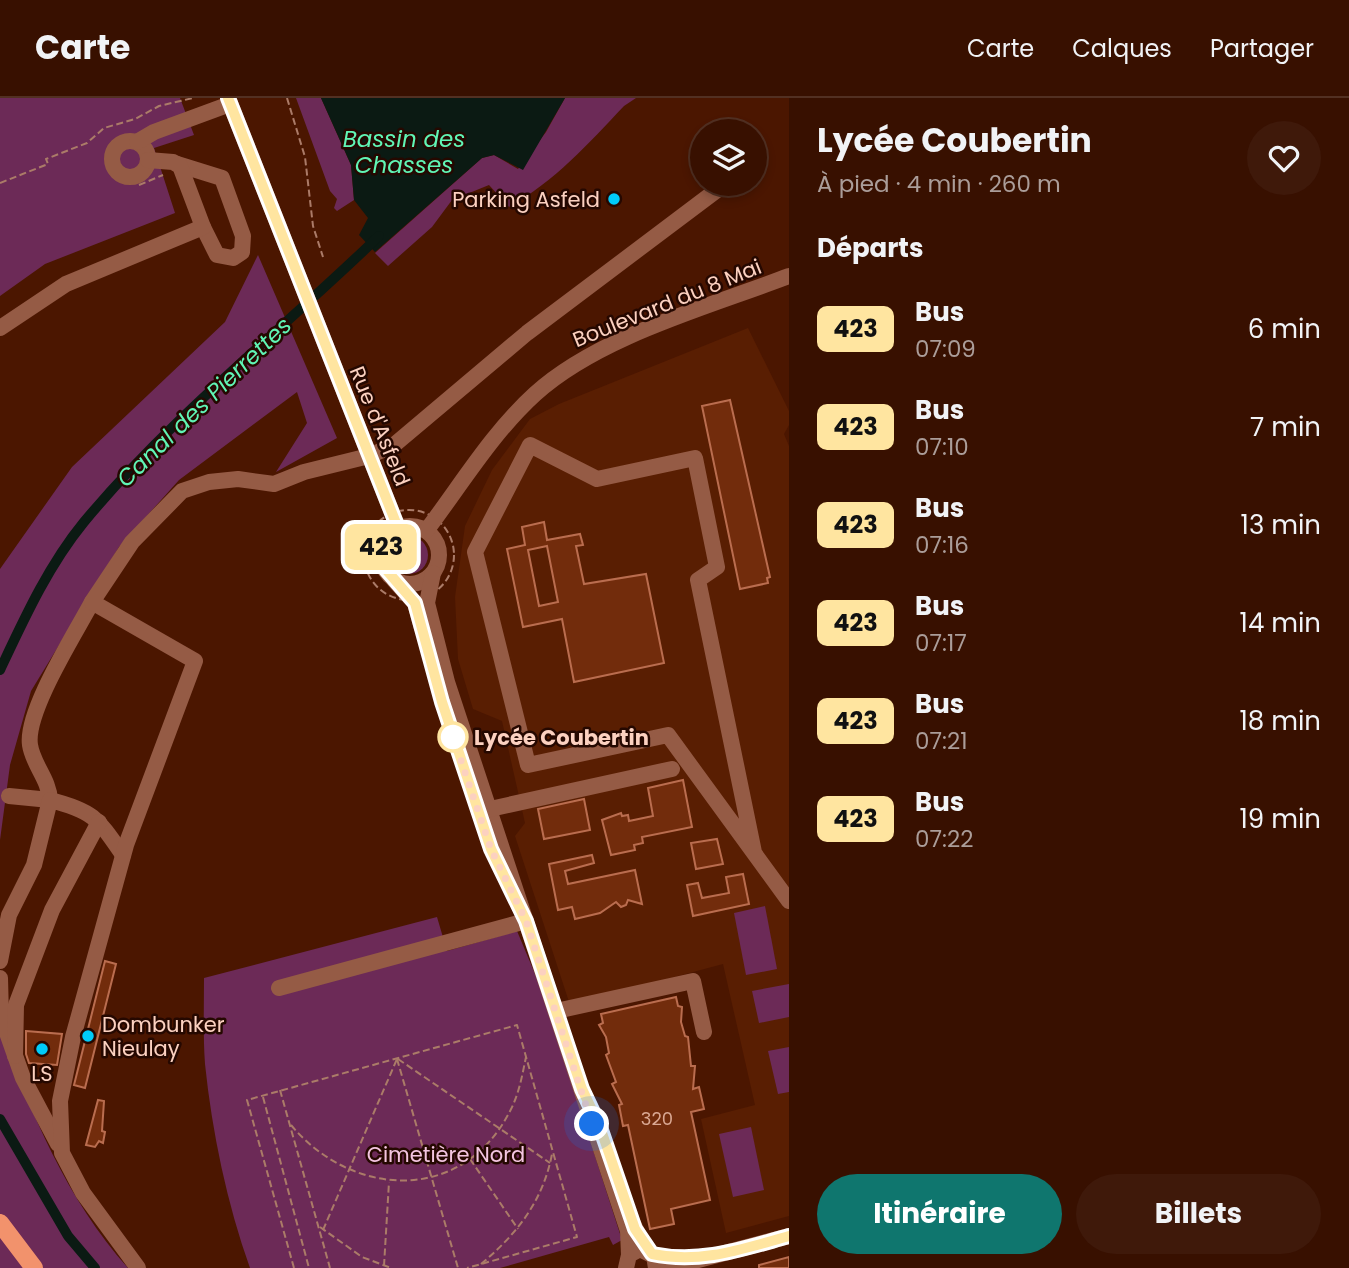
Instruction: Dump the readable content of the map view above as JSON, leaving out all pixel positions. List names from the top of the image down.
{
  "streets": {
    "street": ["Boulevard du 8 Mai", "Rue d'Asfeld"]
  },
  "crossings": [
    ["Boulevard du 8 Mai", "Rue d'Asfeld"]
  ],
  "water": ["Bassin des Chasses", "Canal des Pierrettes"],
  "parks": ["Cimetière Nord"],
  "places": [
    "Parking Asfeld",
    "Lycée Coubertin",
    "Dombunker Nieulay",
    "LS"
  ],
  "lines": ["bus line 423"],
  "house_numbers": ["320"],
  "page": {
    "header": "Carte",
    "nav": ["Carte", "Calques", "Partager"],
    "on_map": "423",
    "heading": [
      ["Lycée Coubertin", "À pied · 4 min · 260 m"],
      "Départs"
    ],
    "list": [
      {
        "mark": "423",
        "name": "Bus",
        "note": "07:09",
        "value": "6 min"
      },
      {
        "mark": "423",
        "name": "Bus",
        "note": "07:10",
        "value": "7 min"
      },
      {
        "mark": "423",
        "name": "Bus",
        "note": "07:16",
        "value": "13 min"
      },
      {
        "mark": "423",
        "name": "Bus",
        "note": "07:17",
        "value": "14 min"
      },
      {
        "mark": "423",
        "name": "Bus",
        "note": "07:21",
        "value": "18 min"
      },
      {
        "mark": "423",
        "name": "Bus",
        "note": "07:22",
        "value": "19 min"
      }
    ],
    "buttons": ["Itinéraire", "Billets"]
  }
}
